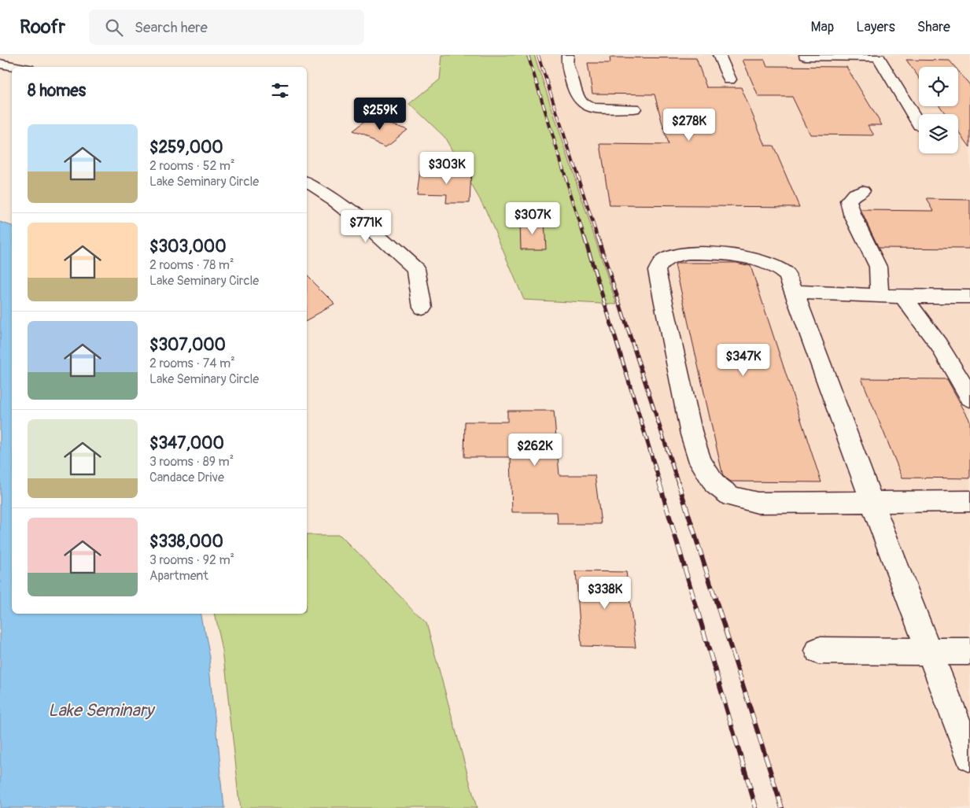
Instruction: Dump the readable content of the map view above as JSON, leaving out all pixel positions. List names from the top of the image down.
{
  "water": ["Lake Seminary"],
  "page": {
    "header": "Roofr",
    "search": "Search here",
    "nav": ["Map", "Layers", "Share"],
    "heading": "8 homes",
    "price": [
      "$259K",
      "$278K",
      "$303K",
      "$307K",
      "$771K",
      "$347K",
      "$262K",
      "$338K"
    ],
    "list": [
      {
        "name": "$259,000",
        "note": "2 rooms · 52 m² · Lake Seminary Circle"
      },
      {
        "name": "$303,000",
        "note": "2 rooms · 78 m² · Lake Seminary Circle"
      },
      {
        "name": "$307,000",
        "note": "2 rooms · 74 m² · Lake Seminary Circle"
      },
      {
        "name": "$347,000",
        "note": "3 rooms · 89 m² · Candace Drive"
      },
      {
        "name": "$338,000",
        "note": "3 rooms · 92 m² · Apartment"
      }
    ]
  }
}
